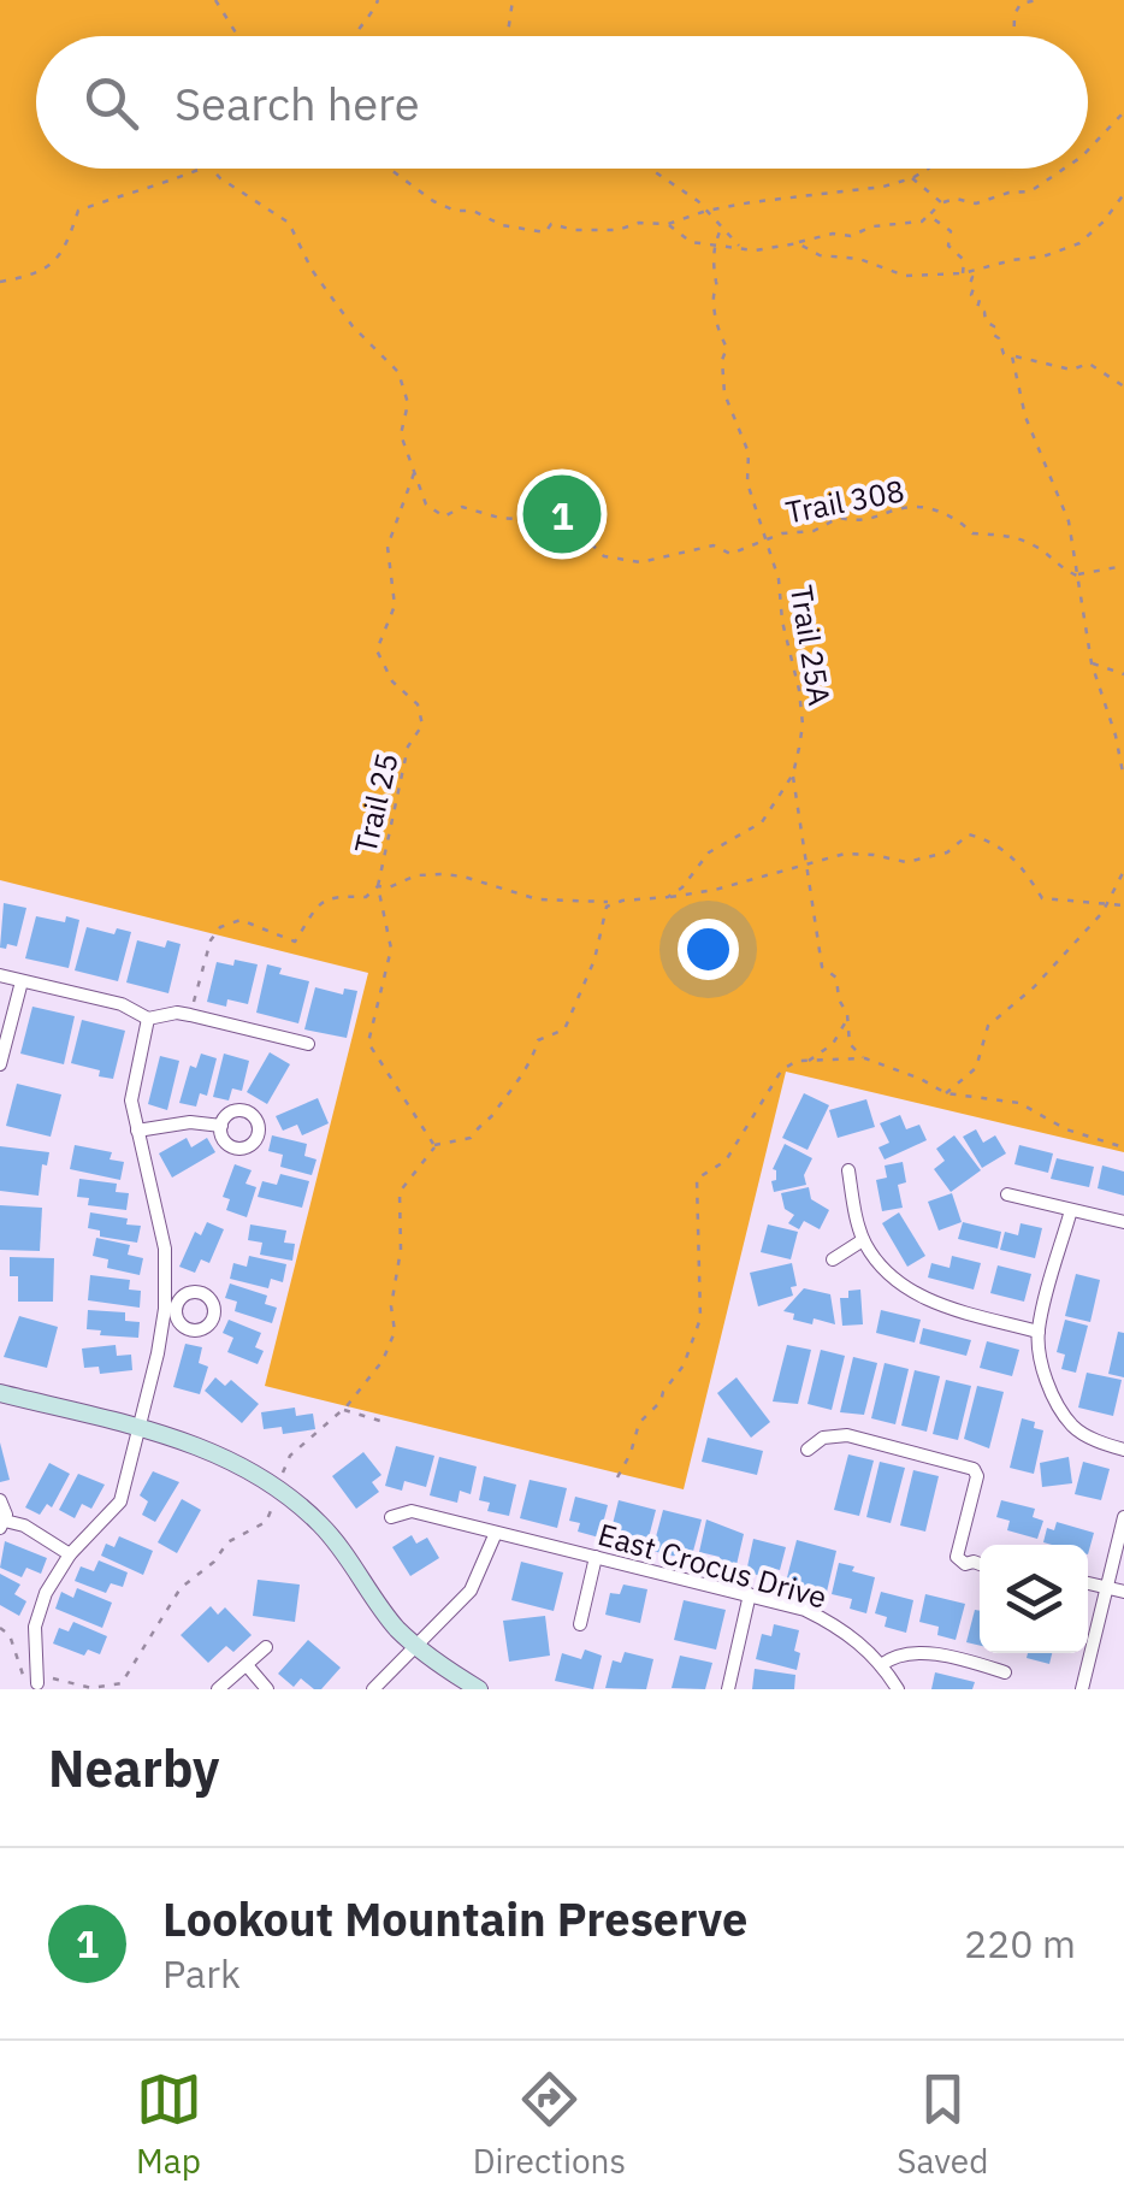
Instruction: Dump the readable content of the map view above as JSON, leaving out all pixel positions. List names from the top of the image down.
{
  "streets": {
    "street": ["East Crocus Drive"],
    "path": ["Trail 308", "Trail 25A", "Trail 25"]
  },
  "crossings": [
    ["Trail 308", "Trail 25A"],
    ["Trail 308", "Trail 25"]
  ],
  "page": {
    "search": "Search here",
    "pins": "1",
    "heading": "Nearby",
    "list": [
      {
        "mark": "1",
        "name": "Lookout Mountain Preserve",
        "note": "Park",
        "value": "220 m"
      }
    ],
    "nav": ["Map", "Directions", "Saved"]
  }
}
